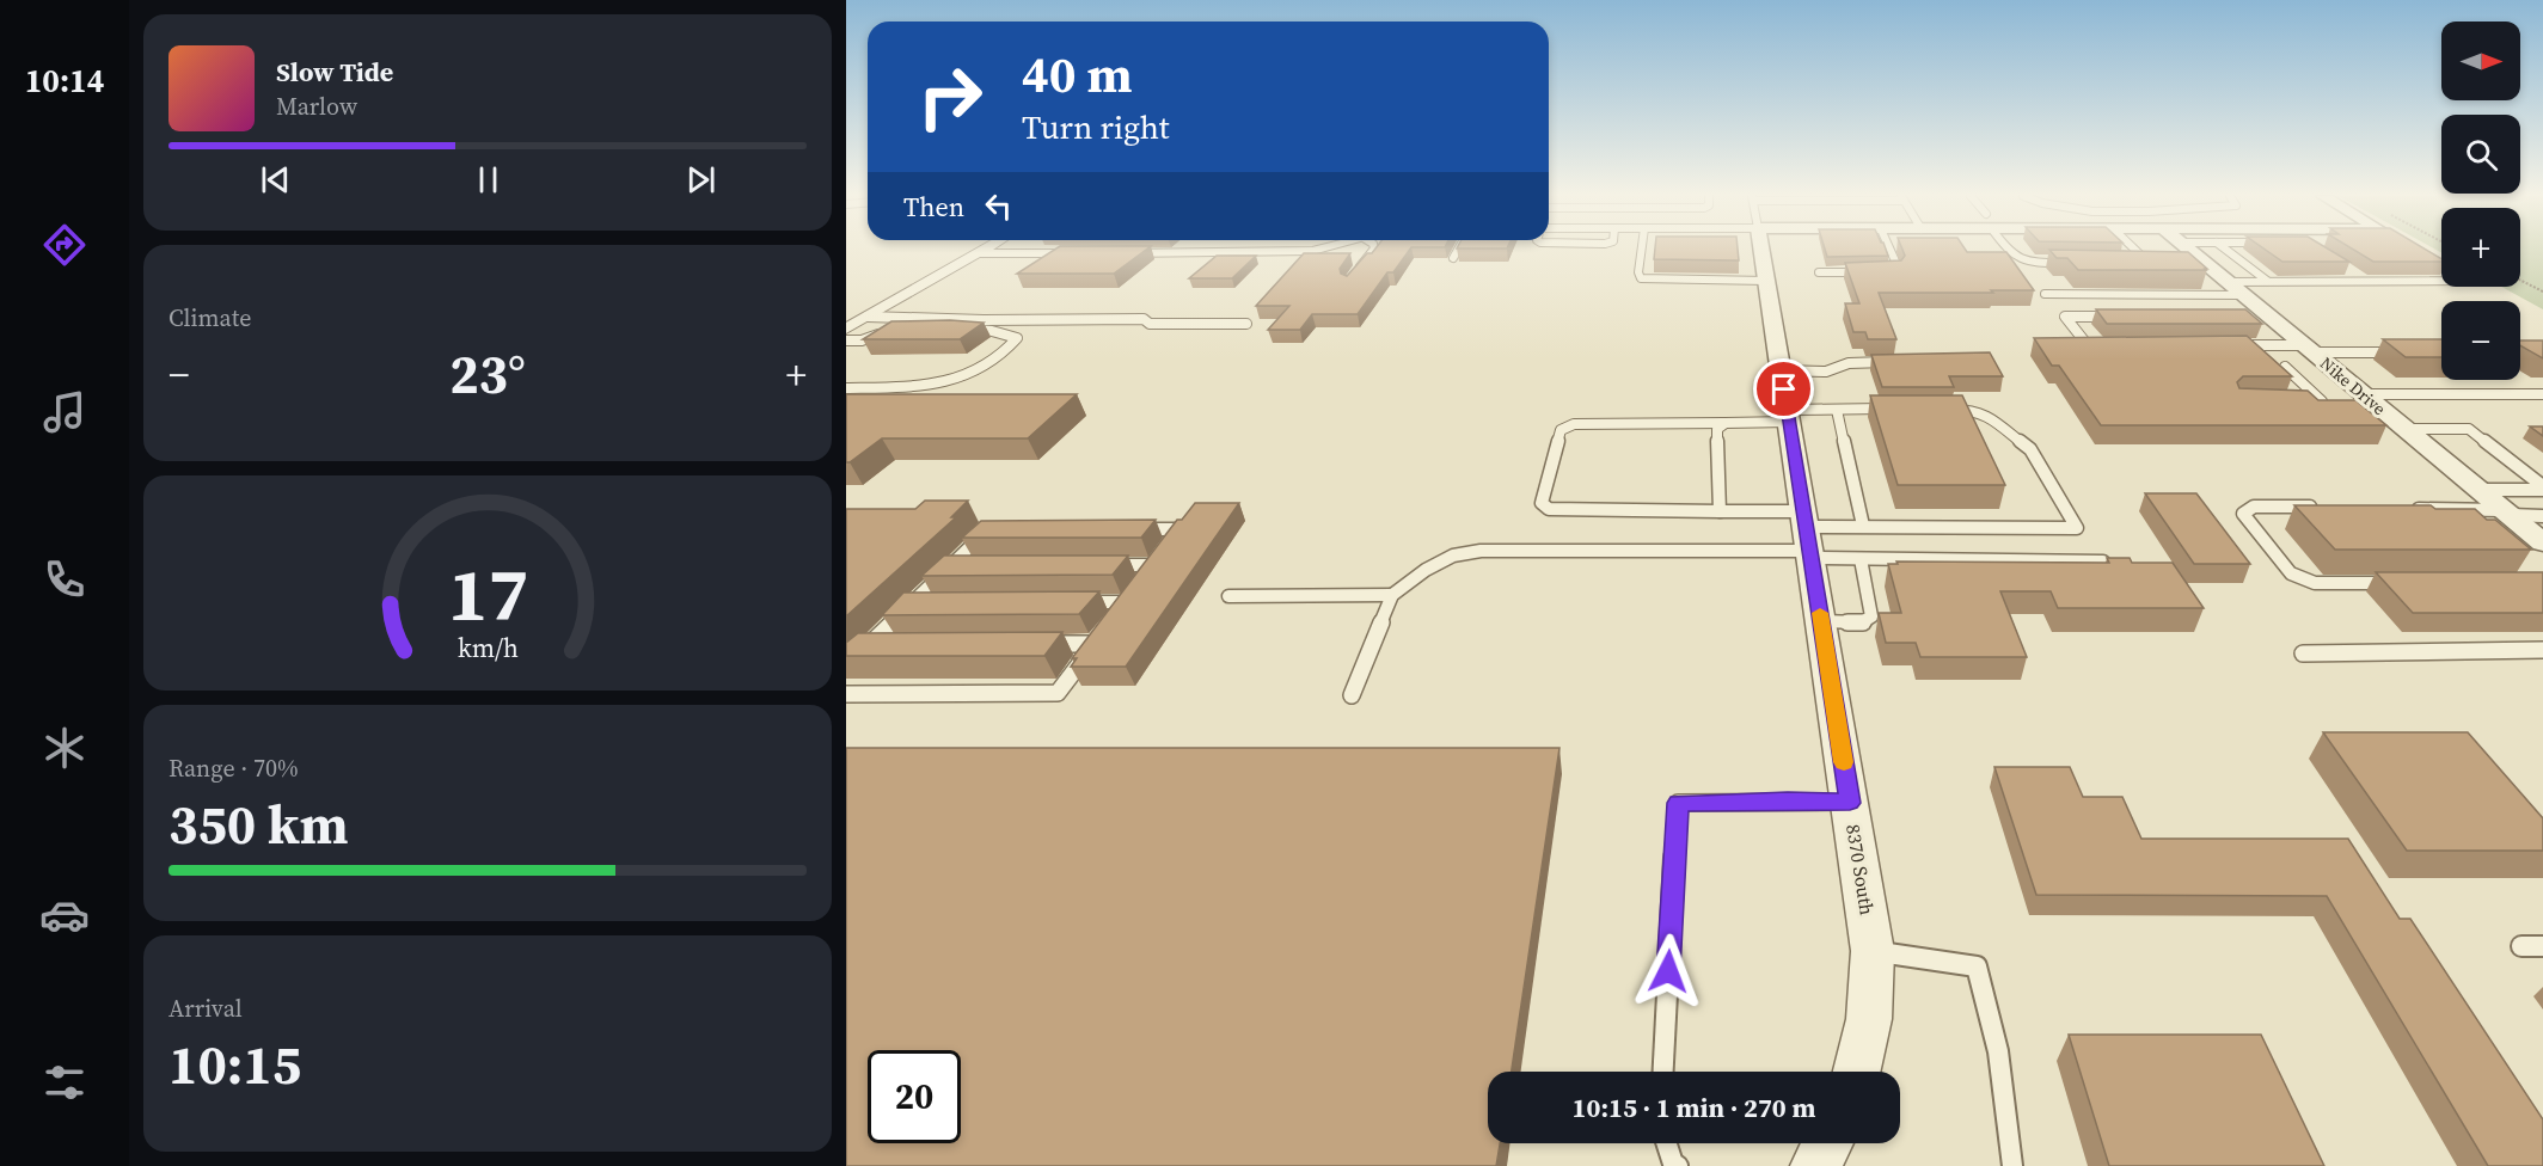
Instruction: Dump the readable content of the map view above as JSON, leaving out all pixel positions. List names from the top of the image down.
{
  "streets": {
    "street": ["Nike Drive", "8370 South"]
  },
  "north": "right",
  "page": {
    "tabs": "10:14",
    "map_buttons": ["+", "−"],
    "turn": ["40 m", "Turn right"],
    "song": ["Slow Tide", "Marlow"],
    "then": "Then",
    "tile": [
      "Climate",
      ["Range · 70%", "350 km"],
      ["Arrival", "10:15"]
    ],
    "heat": ["−", "23°", "+"],
    "limit": "20",
    "trip": "10:15 · 1 min · 270 m",
    "gauge": ["17", "km/h"]
  }
}
